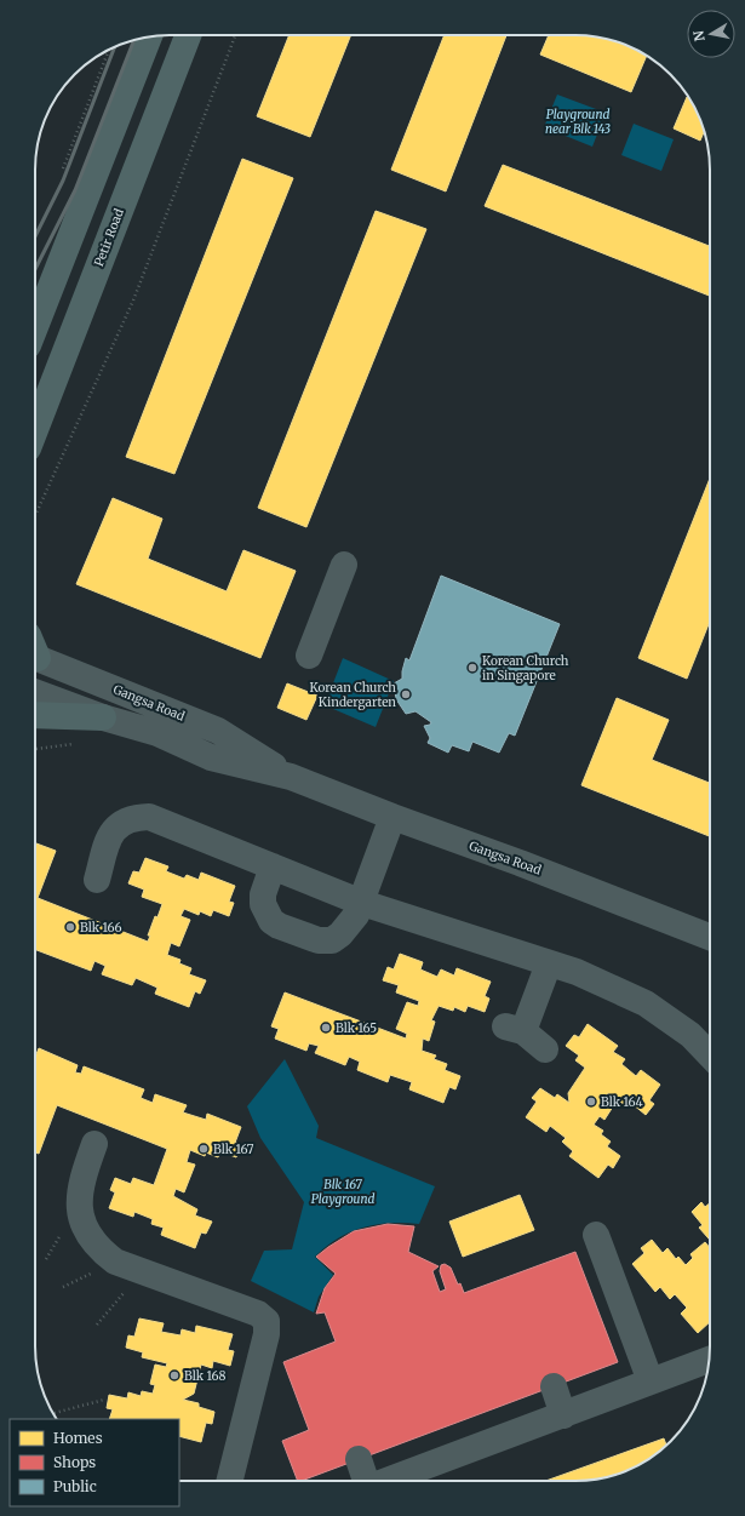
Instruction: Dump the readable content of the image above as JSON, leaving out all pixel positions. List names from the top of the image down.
{
  "streets": {
    "main road": ["Petir Road"],
    "street": ["Gangsa Road"]
  },
  "parks": ["Playground near Blk 143", "Blk 167 Playground"],
  "places": [
    "Korean Church in Singapore",
    "Korean Church Kindergarten",
    "Blk 166",
    "Blk 165",
    "Blk 164",
    "Blk 167",
    "Blk 168"
  ],
  "legend": ["Homes", "Shops", "Public"],
  "north": "left"
}
